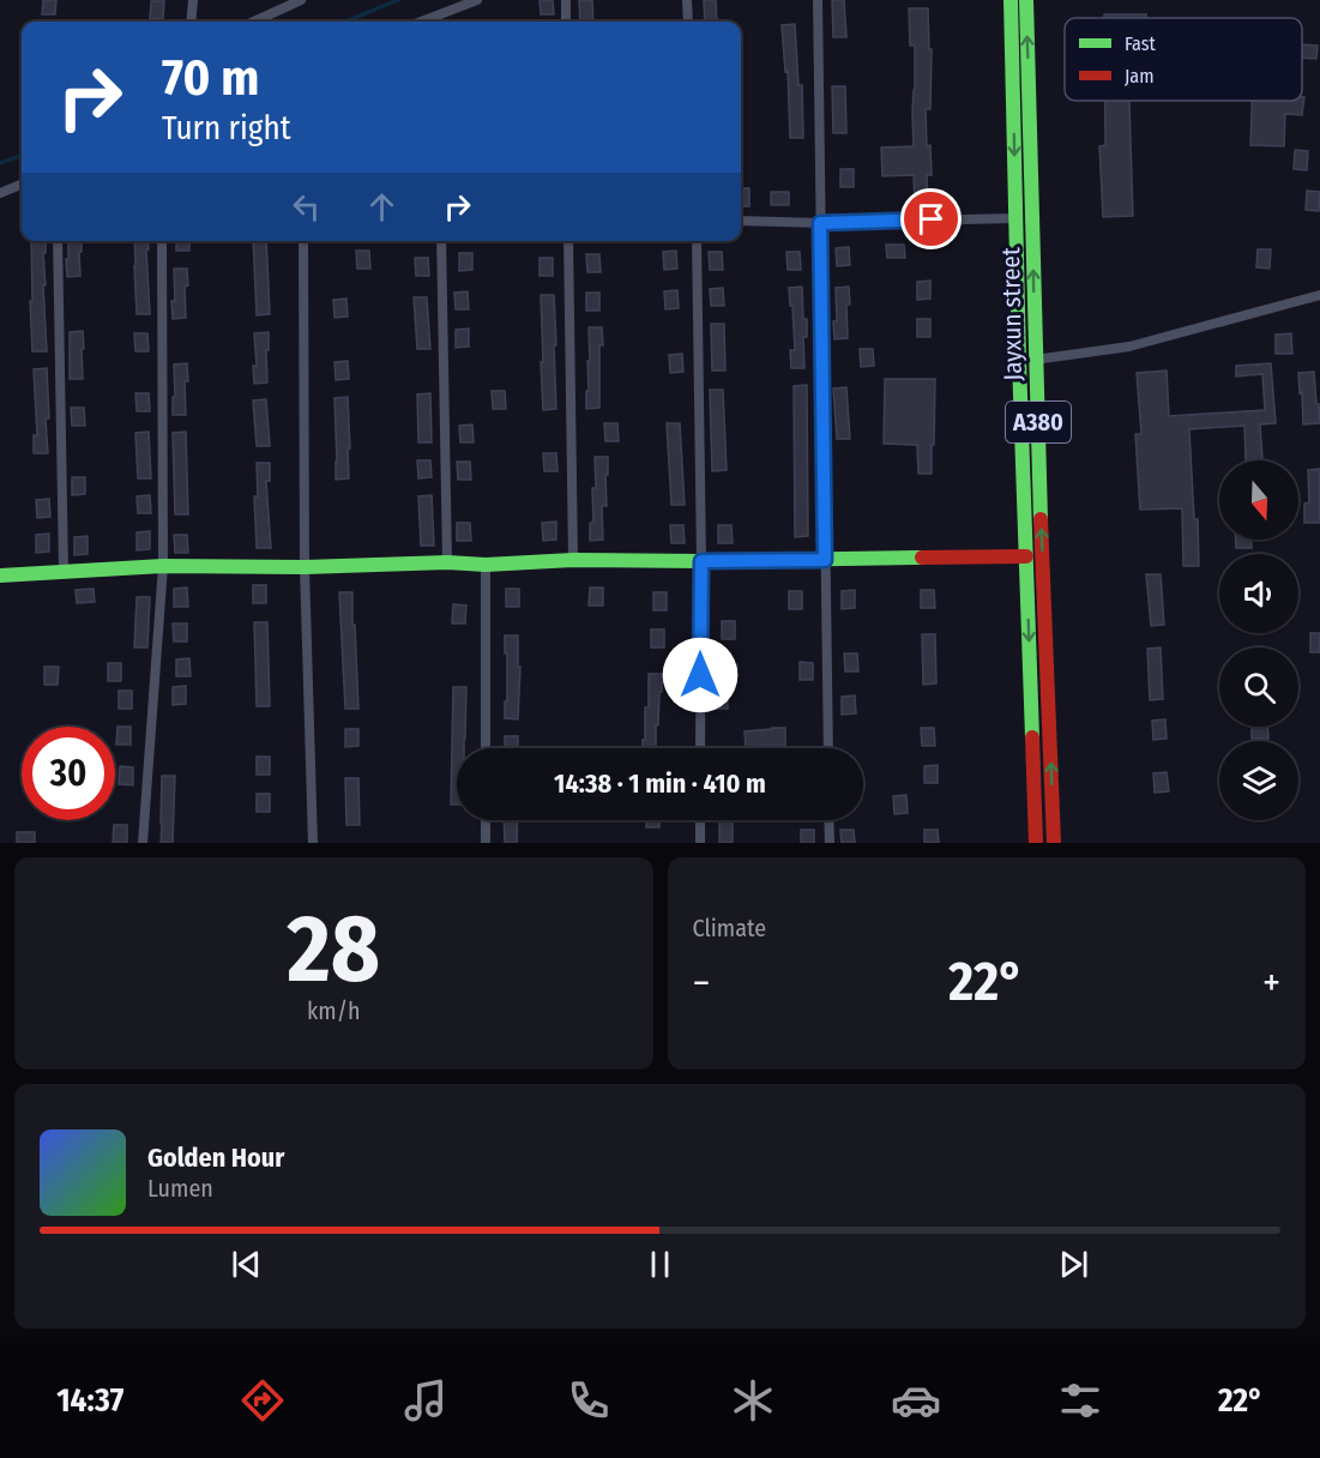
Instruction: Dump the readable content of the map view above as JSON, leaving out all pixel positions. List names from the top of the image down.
{
  "streets": {
    "main road": ["Jayxun street", "A380"]
  },
  "legend": ["Fast", "Jam"],
  "north": "bottom",
  "page": {
    "turn": ["70 m", "Turn right"],
    "limit": "30",
    "trip": "14:38 · 1 min · 410 m",
    "tile": [
      ["28", "km/h"],
      "Climate"
    ],
    "heat": ["−", "22°", "+"],
    "song": ["Golden Hour", "Lumen"],
    "tabs": ["14:37", "22°"]
  }
}
